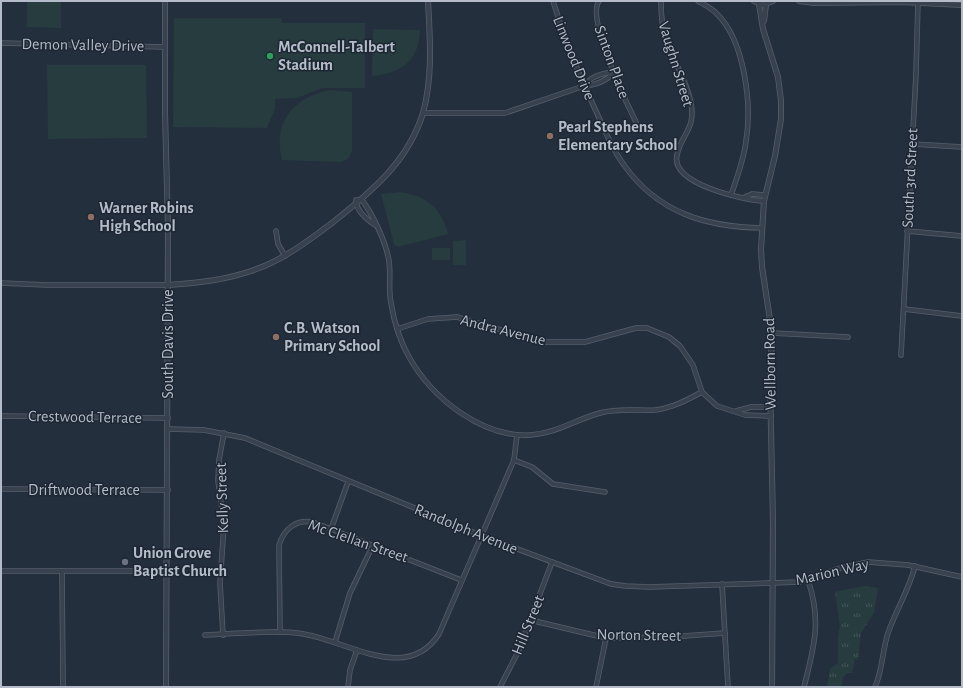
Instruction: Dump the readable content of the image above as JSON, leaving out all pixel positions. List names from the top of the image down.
{
  "streets": {
    "street": [
      "Demon Valley Drive",
      "Linwood Drive",
      "Sinton Place",
      "Vaughn Street",
      "South 3rd Street",
      "Andra Avenue",
      "South Davis Drive",
      "Wellborn Road",
      "Crestwood Terrace",
      "Driftwood Terrace",
      "Kelly Street",
      "Randolph Avenue",
      "Mc Clellan Street",
      "Marion Way",
      "Hill Street",
      "Norton Street"
    ]
  },
  "crossings": [
    ["Demon Valley Drive", "South Davis Drive"],
    ["Linwood Drive", "Wellborn Road"],
    ["Vaughn Street", "Wellborn Road"],
    ["Andra Avenue", "Wellborn Road"],
    ["South Davis Drive", "Crestwood Terrace"],
    ["South Davis Drive", "Driftwood Terrace"],
    ["South Davis Drive", "Randolph Avenue"],
    ["Wellborn Road", "Randolph Avenue"],
    ["Wellborn Road", "Marion Way"],
    ["Kelly Street", "Randolph Avenue"],
    ["Randolph Avenue", "Marion Way"],
    ["Randolph Avenue", "Hill Street"],
    ["Hill Street", "Norton Street"]
  ],
  "places": [
    "McConnell-Talbert Stadium",
    "Pearl Stephens Elementary School",
    "Warner Robins High School",
    "C.B. Watson Primary School",
    "Union Grove Baptist Church"
  ]
}
